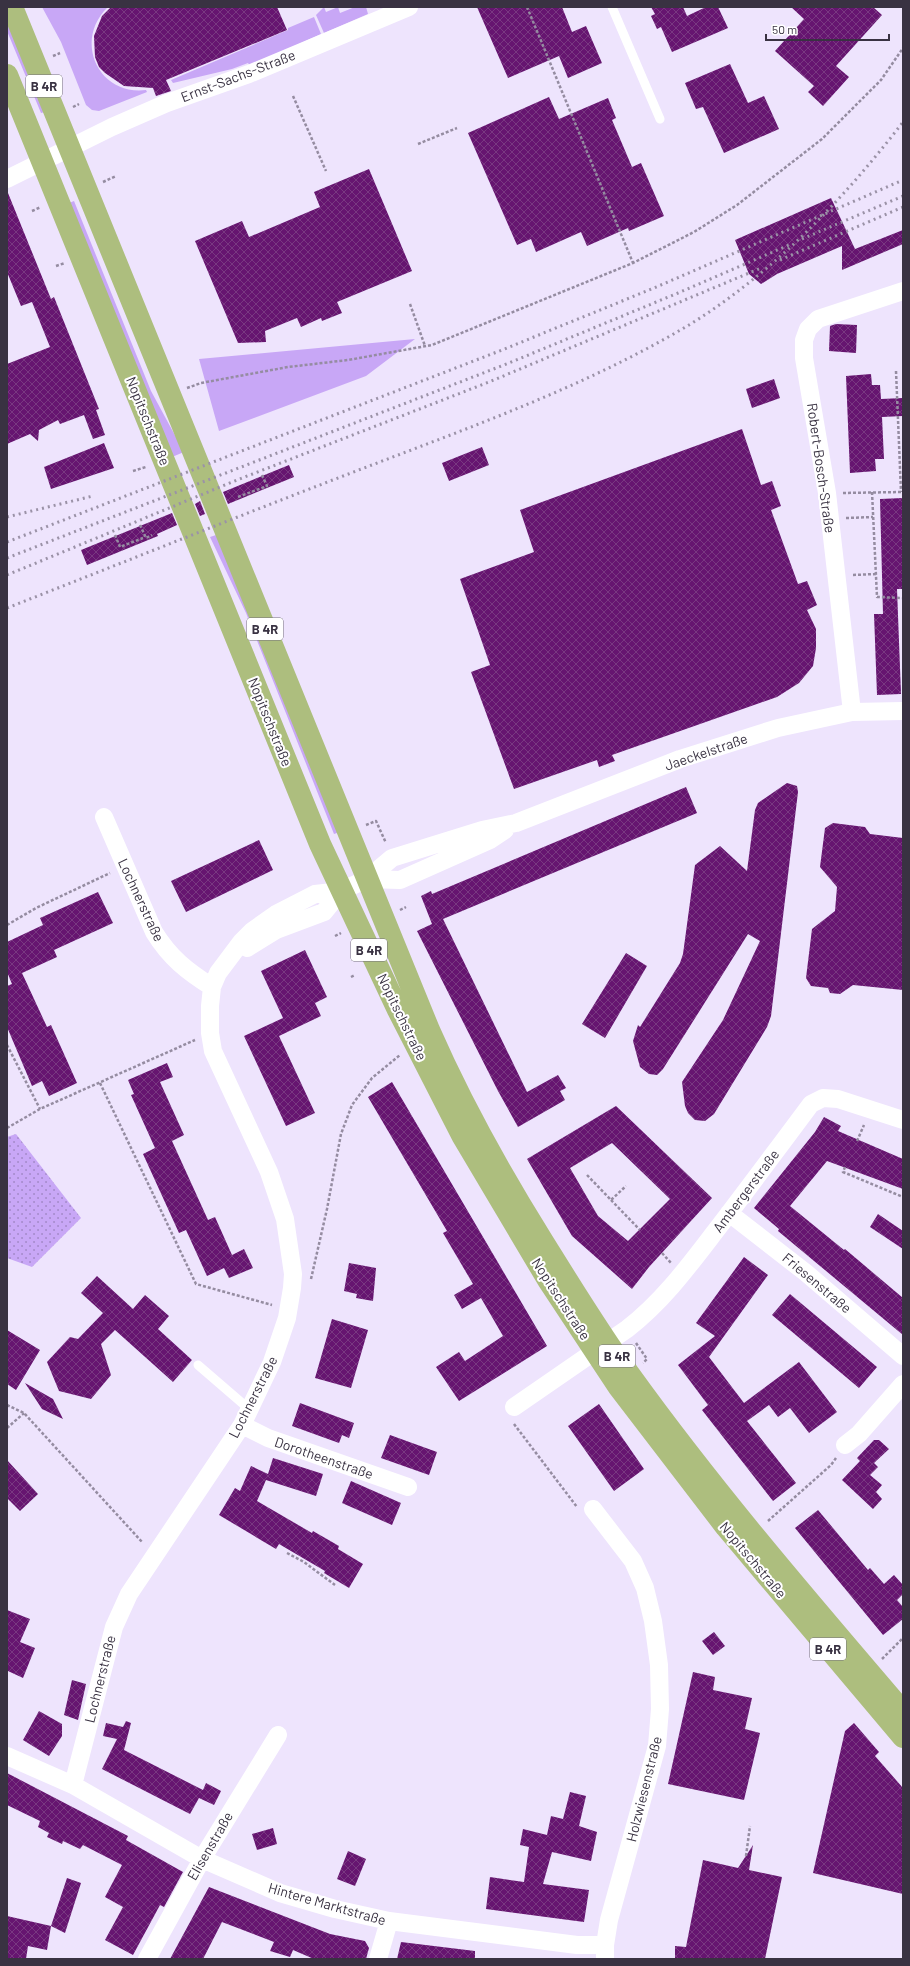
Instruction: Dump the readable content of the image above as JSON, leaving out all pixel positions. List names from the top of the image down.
{
  "streets": {
    "main road": ["B 4R", "Nopitschstraße"],
    "street": [
      "Ernst-Sachs-Straße",
      "Robert-Bosch-Straße",
      "Jaeckelstraße",
      "Lochnerstraße",
      "Ambergerstraße",
      "Friesenstraße",
      "Dorotheenstraße",
      "Holzwiesenstraße",
      "Elisenstraße",
      "Hintere Marktstraße"
    ]
  },
  "crossings": [
    ["Ernst-Sachs-Straße", "Nopitschstraße"],
    ["Nopitschstraße", "Jaeckelstraße"],
    ["Nopitschstraße", "Lochnerstraße"],
    ["Nopitschstraße", "Ambergerstraße"],
    ["Robert-Bosch-Straße", "Jaeckelstraße"],
    ["Jaeckelstraße", "Lochnerstraße"],
    ["Lochnerstraße", "Dorotheenstraße"],
    ["Lochnerstraße", "Hintere Marktstraße"],
    ["Ambergerstraße", "Friesenstraße"],
    ["Holzwiesenstraße", "Hintere Marktstraße"],
    ["Elisenstraße", "Hintere Marktstraße"]
  ],
  "scale_bar": "50 m"
}
